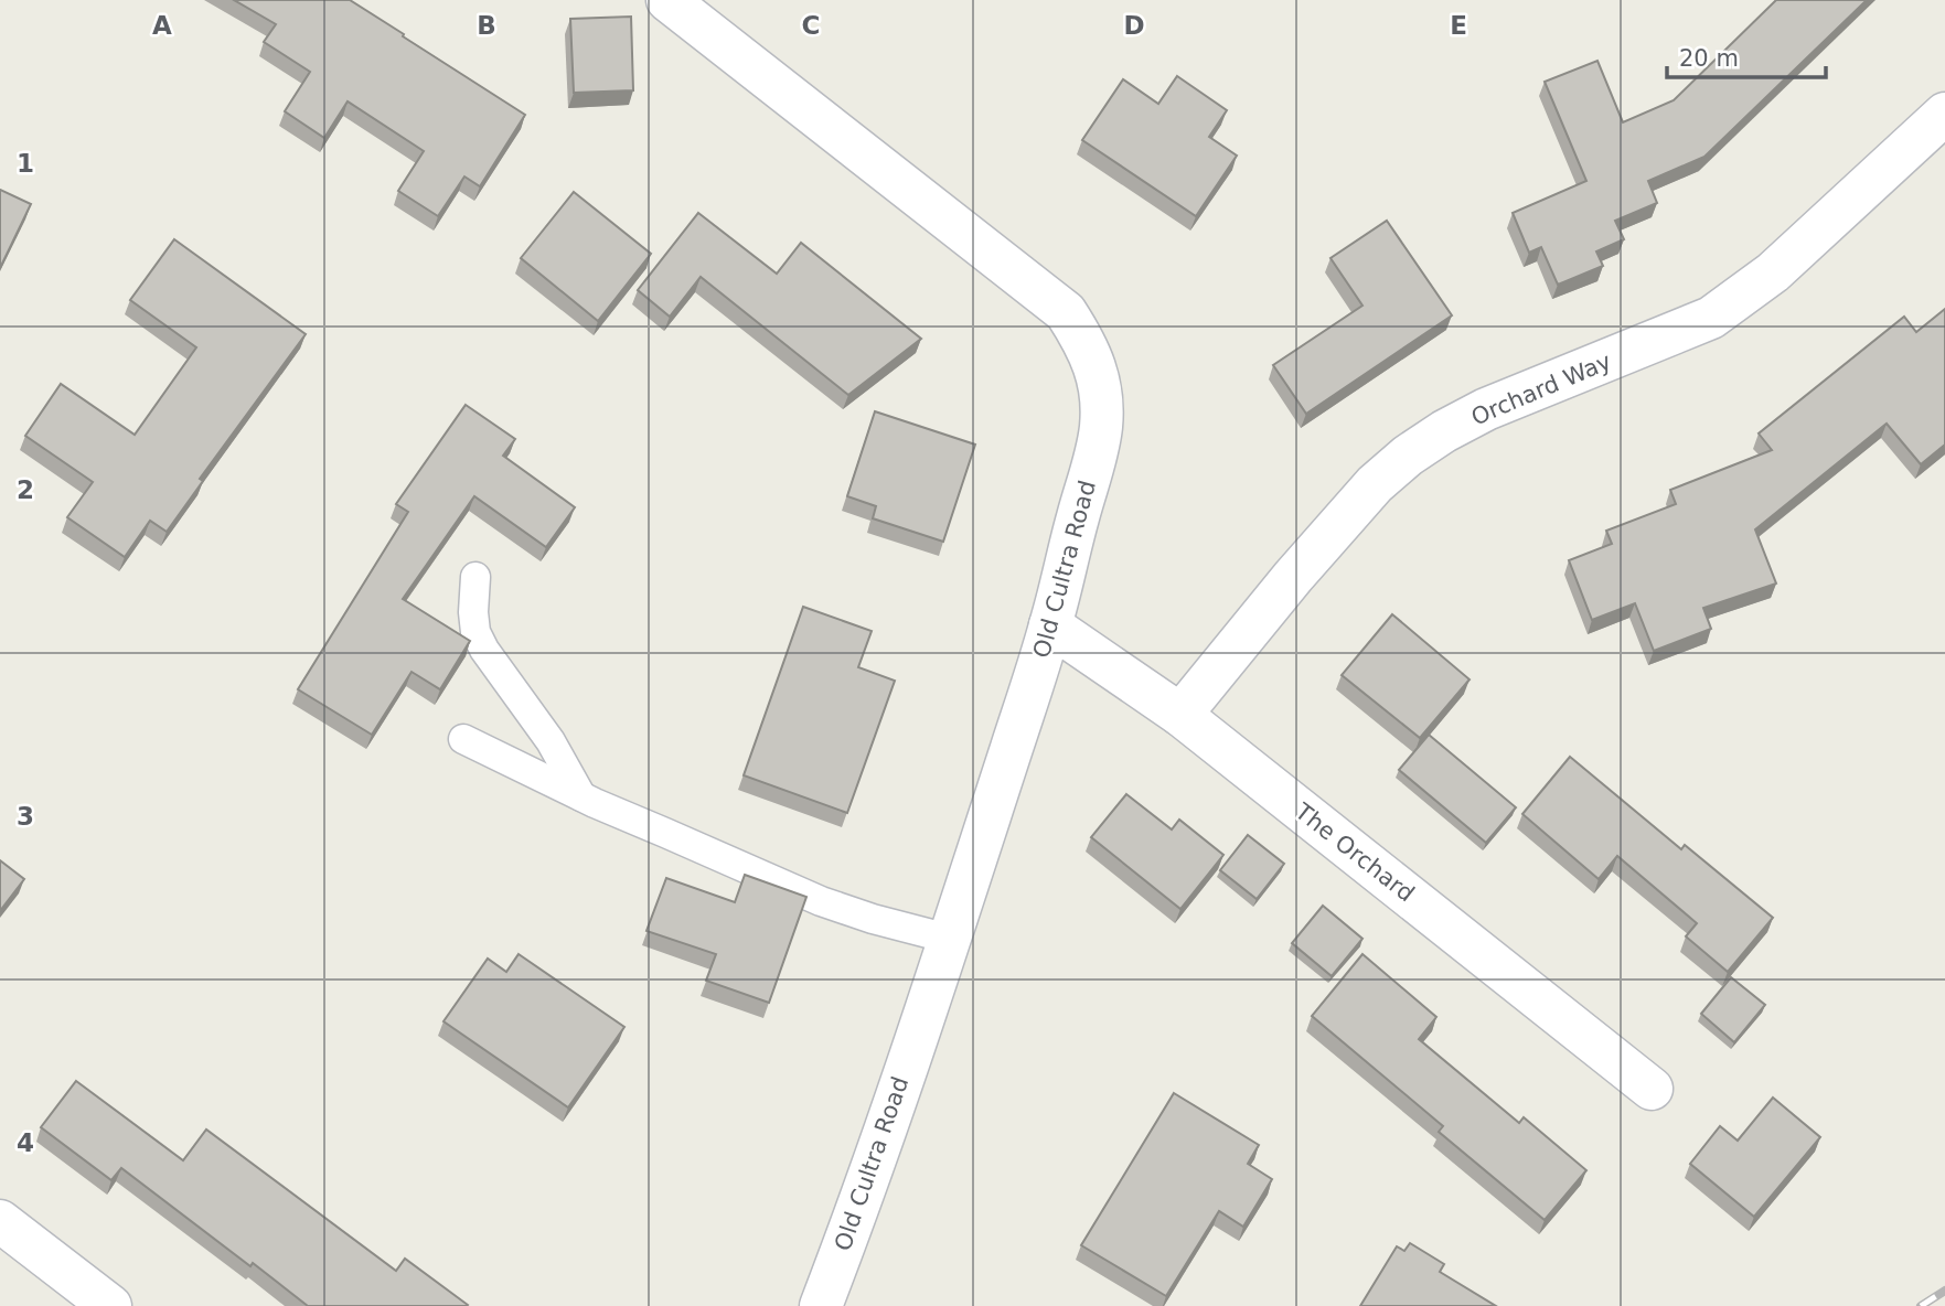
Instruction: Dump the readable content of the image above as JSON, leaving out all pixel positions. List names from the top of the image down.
{
  "streets": {
    "street": ["Orchard Way", "Old Cultra Road", "The Orchard"]
  },
  "crossings": [
    ["Orchard Way", "The Orchard"],
    ["Old Cultra Road", "The Orchard"]
  ],
  "scale_bar": "20 m",
  "grid": {
    "columns": [
      "A",
      "B",
      "C",
      "D",
      "E"
    ],
    "rows": [
      "1",
      "2",
      "3",
      "4"
    ]
  }
}
